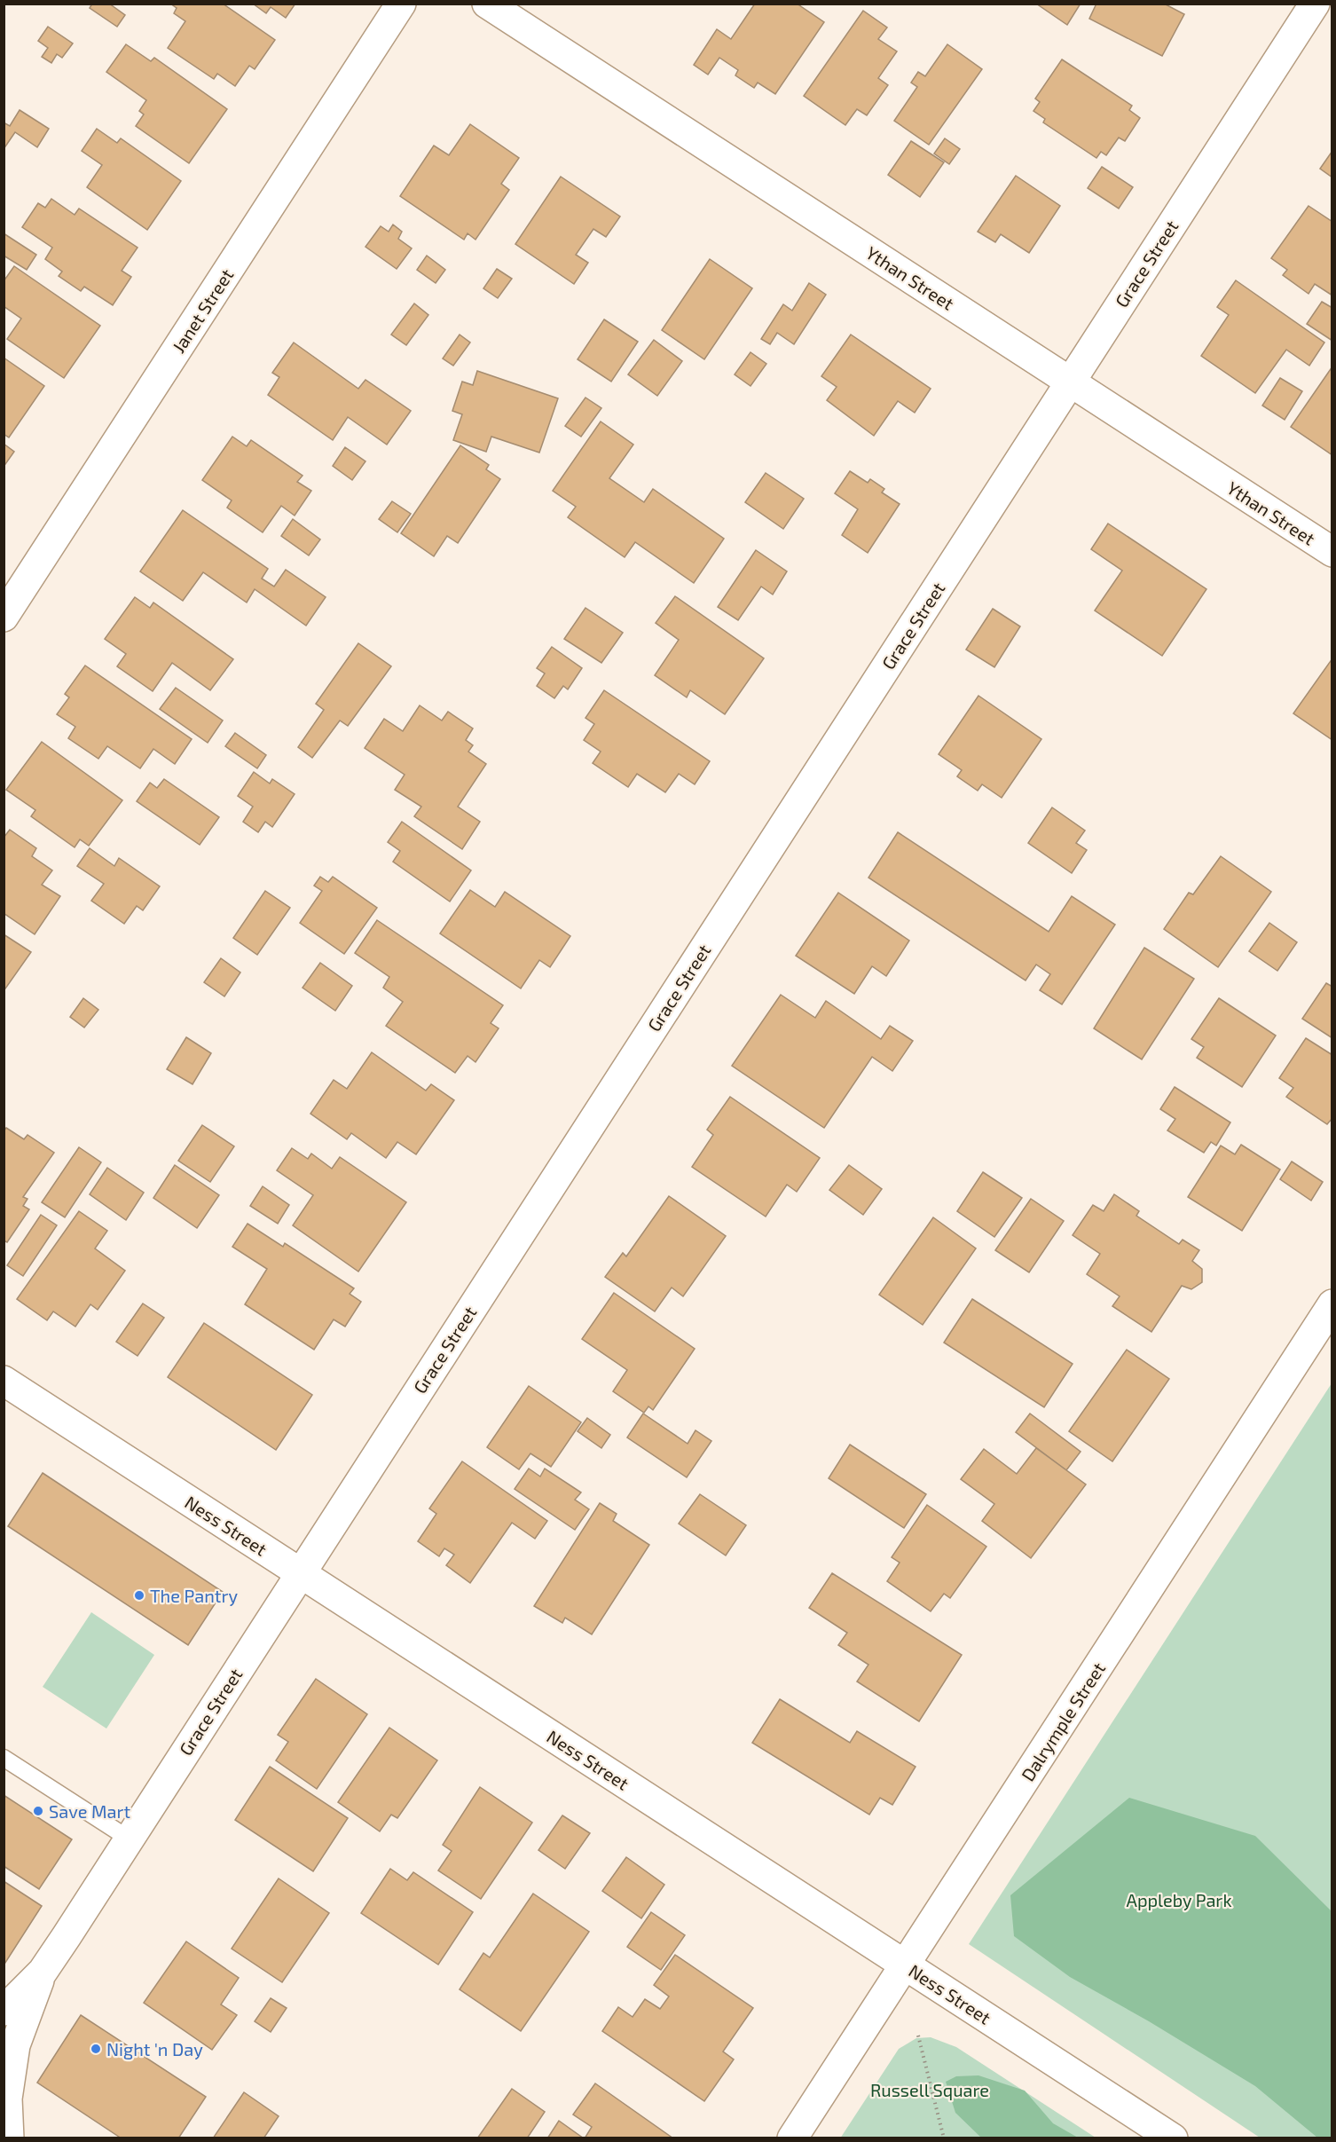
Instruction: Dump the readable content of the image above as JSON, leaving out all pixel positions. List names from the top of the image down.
{
  "streets": {
    "street": [
      "Grace Street",
      "Ythan Street",
      "Janet Street",
      "Ness Street",
      "Dalrymple Street"
    ]
  },
  "crossings": [
    ["Grace Street", "Ythan Street"],
    ["Grace Street", "Ness Street"],
    ["Ness Street", "Dalrymple Street"]
  ],
  "parks": ["Appleby Park", "Russell Square"],
  "places": ["The Pantry", "Save Mart", "Night 'n Day"]
}
